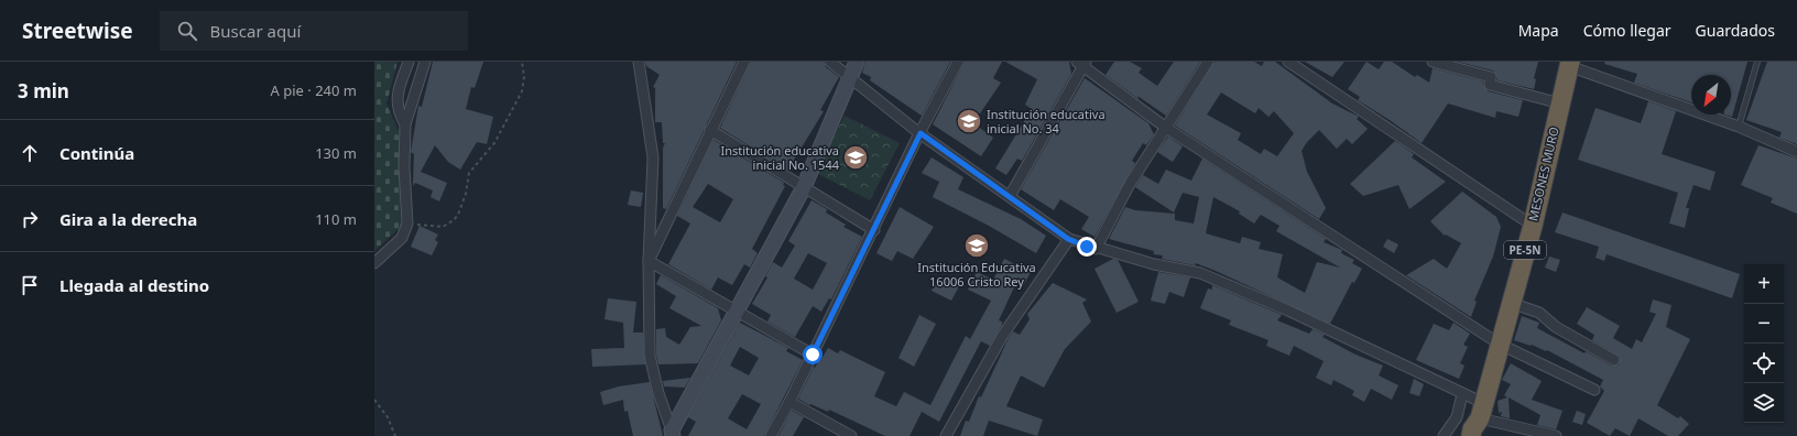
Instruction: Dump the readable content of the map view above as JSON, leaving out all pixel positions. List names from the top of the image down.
{
  "streets": {
    "highway": ["MESONES MURO", "PE-5N"]
  },
  "places": {
    "school or university": ["Institución educativa inicial No. 34", "Institución educativa inicial No. 1544", "Institución Educativa 16006 Cristo Rey"]
  },
  "north": "bottom left",
  "page": {
    "header": "Streetwise",
    "search": "Buscar aquí",
    "nav": ["Mapa", "Cómo llegar", "Guardados"],
    "heading": ["3 min", "A pie · 240 m"],
    "list": [
      ["Continúa", "130 m"],
      ["Gira a la derecha", "110 m"],
      "Llegada al destino"
    ],
    "map_buttons": ["+", "−"]
  }
}
